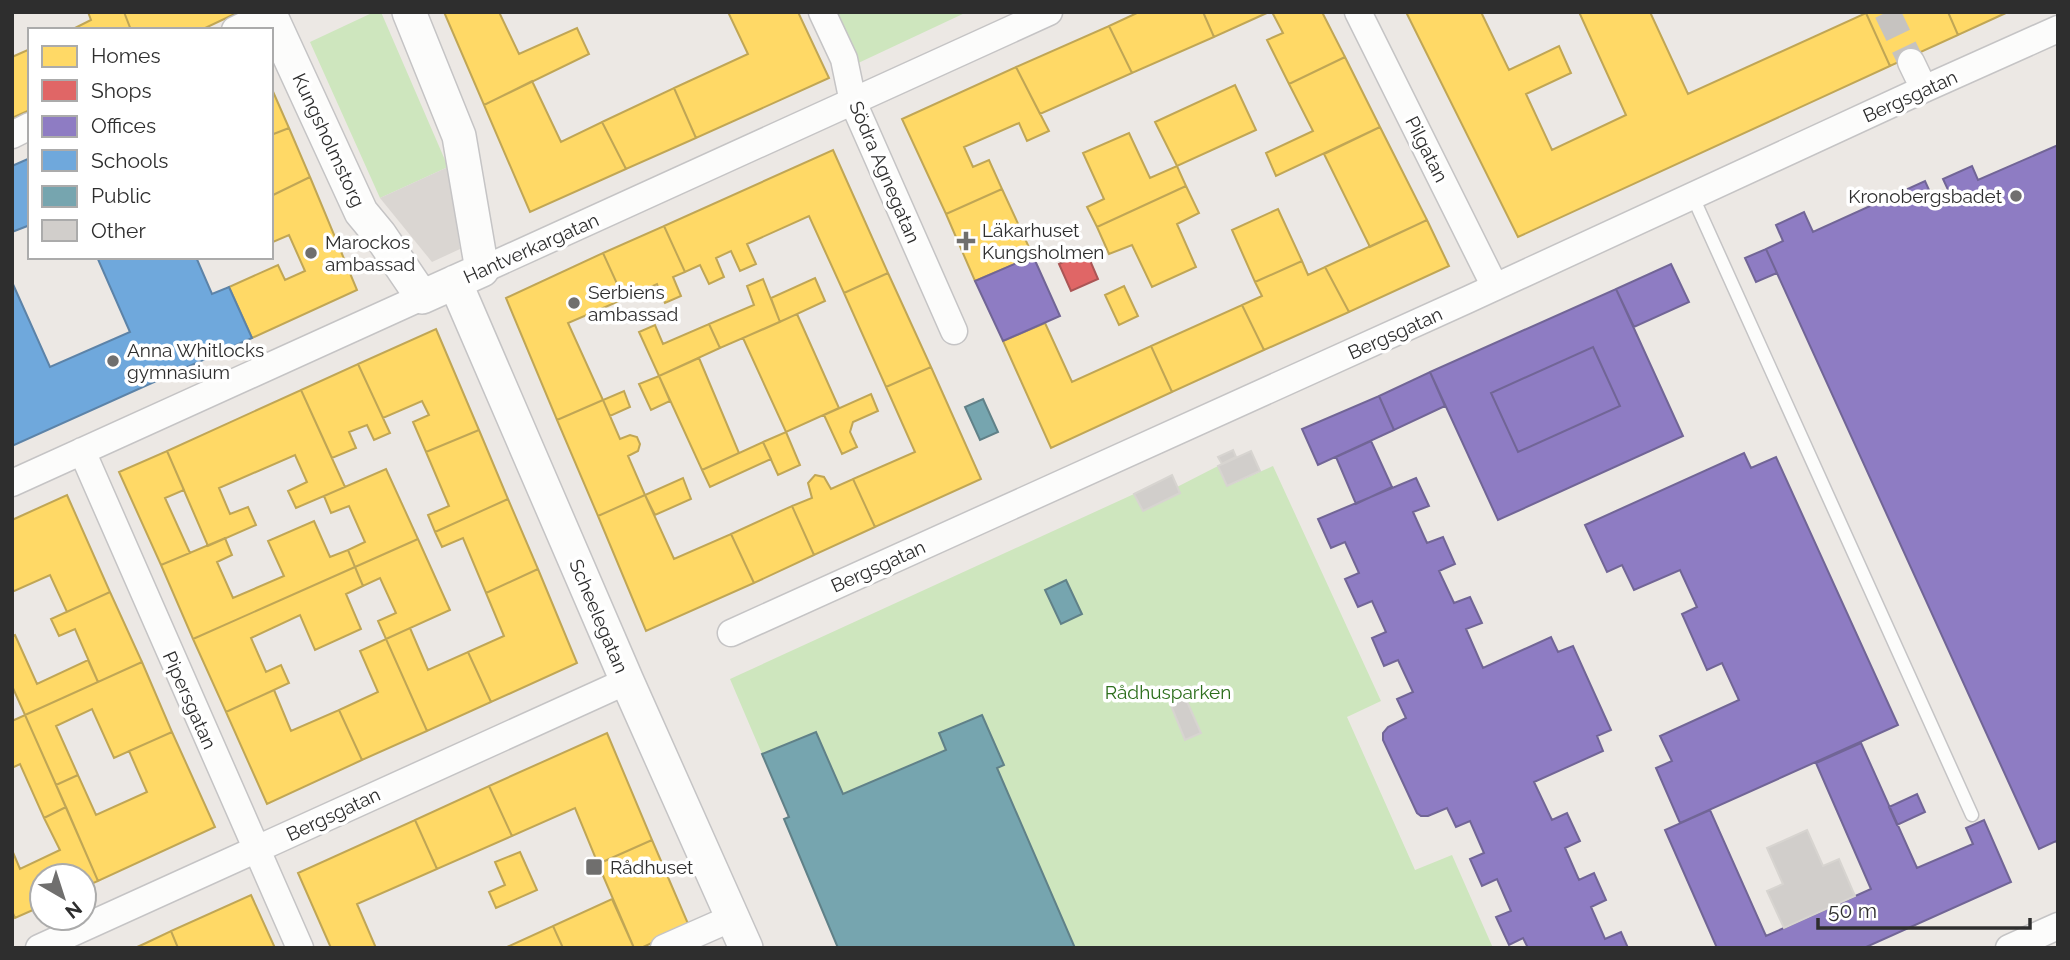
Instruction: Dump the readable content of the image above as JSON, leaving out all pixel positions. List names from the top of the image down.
{
  "streets": {
    "street": [
      "Bergsgatan",
      "Kungsholmstorg",
      "Pilgatan",
      "Södra Agnegatan",
      "Hantverkargatan",
      "Scheelegatan",
      "Pipersgatan"
    ]
  },
  "crossings": [
    ["Bergsgatan", "Pilgatan"],
    ["Bergsgatan", "Scheelegatan"],
    ["Bergsgatan", "Pipersgatan"],
    ["Kungsholmstorg", "Hantverkargatan"],
    ["Södra Agnegatan", "Hantverkargatan"],
    ["Hantverkargatan", "Scheelegatan"],
    ["Hantverkargatan", "Pipersgatan"]
  ],
  "parks": ["Rådhusparken"],
  "places": {
    "other": [
      "Kronobergsbadet",
      "Marockos ambassad",
      "Serbiens ambassad",
      "Anna Whitlocks gymnasium"
    ],
    "health": ["Läkarhuset Kungsholmen"],
    "transit": ["Rådhuset"]
  },
  "legend": [
    "Homes",
    "Shops",
    "Offices",
    "Schools",
    "Public",
    "Other"
  ],
  "scale_bar": "50 m",
  "north": "bottom right"
}
